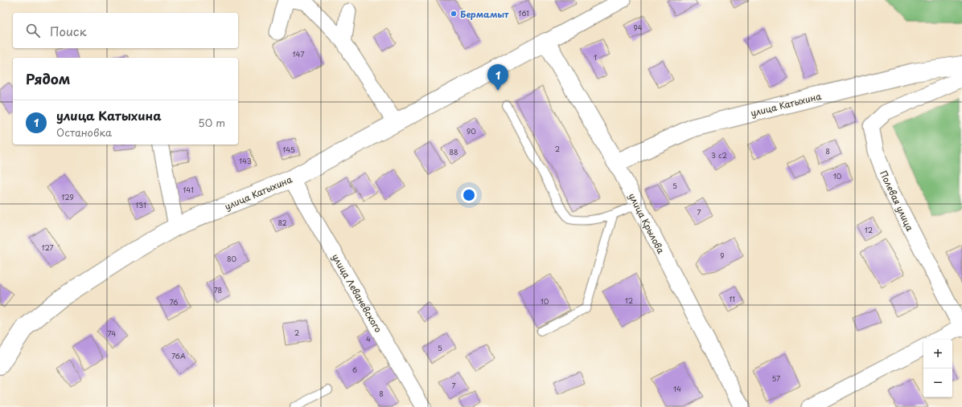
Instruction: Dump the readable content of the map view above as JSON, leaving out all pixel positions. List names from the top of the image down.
{
  "streets": {
    "street": [
      "улица Катыхина",
      "Полевая улица",
      "улица Крылова",
      "улица Леваневского"
    ]
  },
  "crossings": [
    ["улица Катыхина", "улица Крылова"],
    ["улица Катыхина", "улица Леваневского"]
  ],
  "places": ["Бермамыт"],
  "house_numbers": [
    "161",
    "94",
    "147",
    "1",
    "90",
    "2",
    "145",
    "8",
    "88",
    "3 с2",
    "143",
    "10",
    "5",
    "141",
    "129",
    "131",
    "7",
    "82",
    "12",
    "127",
    "9",
    "80",
    "78",
    "11",
    "12",
    "10",
    "76",
    "2",
    "74",
    "4",
    "5",
    "76А",
    "6",
    "57",
    "7",
    "14",
    "8"
  ],
  "page": {
    "search": "Поиск",
    "heading": "Рядом",
    "pins": "1",
    "list": [
      {
        "mark": "1",
        "name": "улица Катыхина",
        "note": "Остановка",
        "value": "50 m"
      }
    ],
    "map_buttons": ["+", "−"]
  }
}
